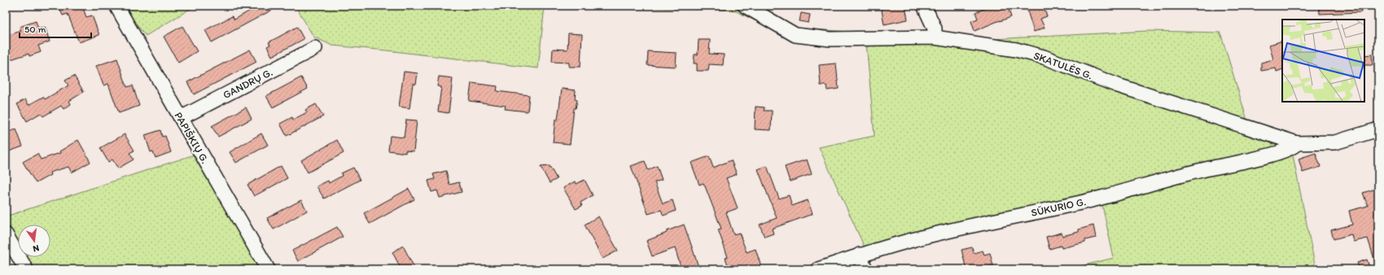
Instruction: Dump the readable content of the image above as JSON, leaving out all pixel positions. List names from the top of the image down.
{
  "streets": {
    "street": [
      "SKATULĖS G.",
      "GANDRŲ G.",
      "PAPIŠKIŲ G.",
      "SŪKURIO G."
    ]
  },
  "crossings": [
    ["SKATULĖS G.", "SŪKURIO G."],
    ["GANDRŲ G.", "PAPIŠKIŲ G."]
  ],
  "scale_bar": "50 m",
  "north": "bottom"
}
